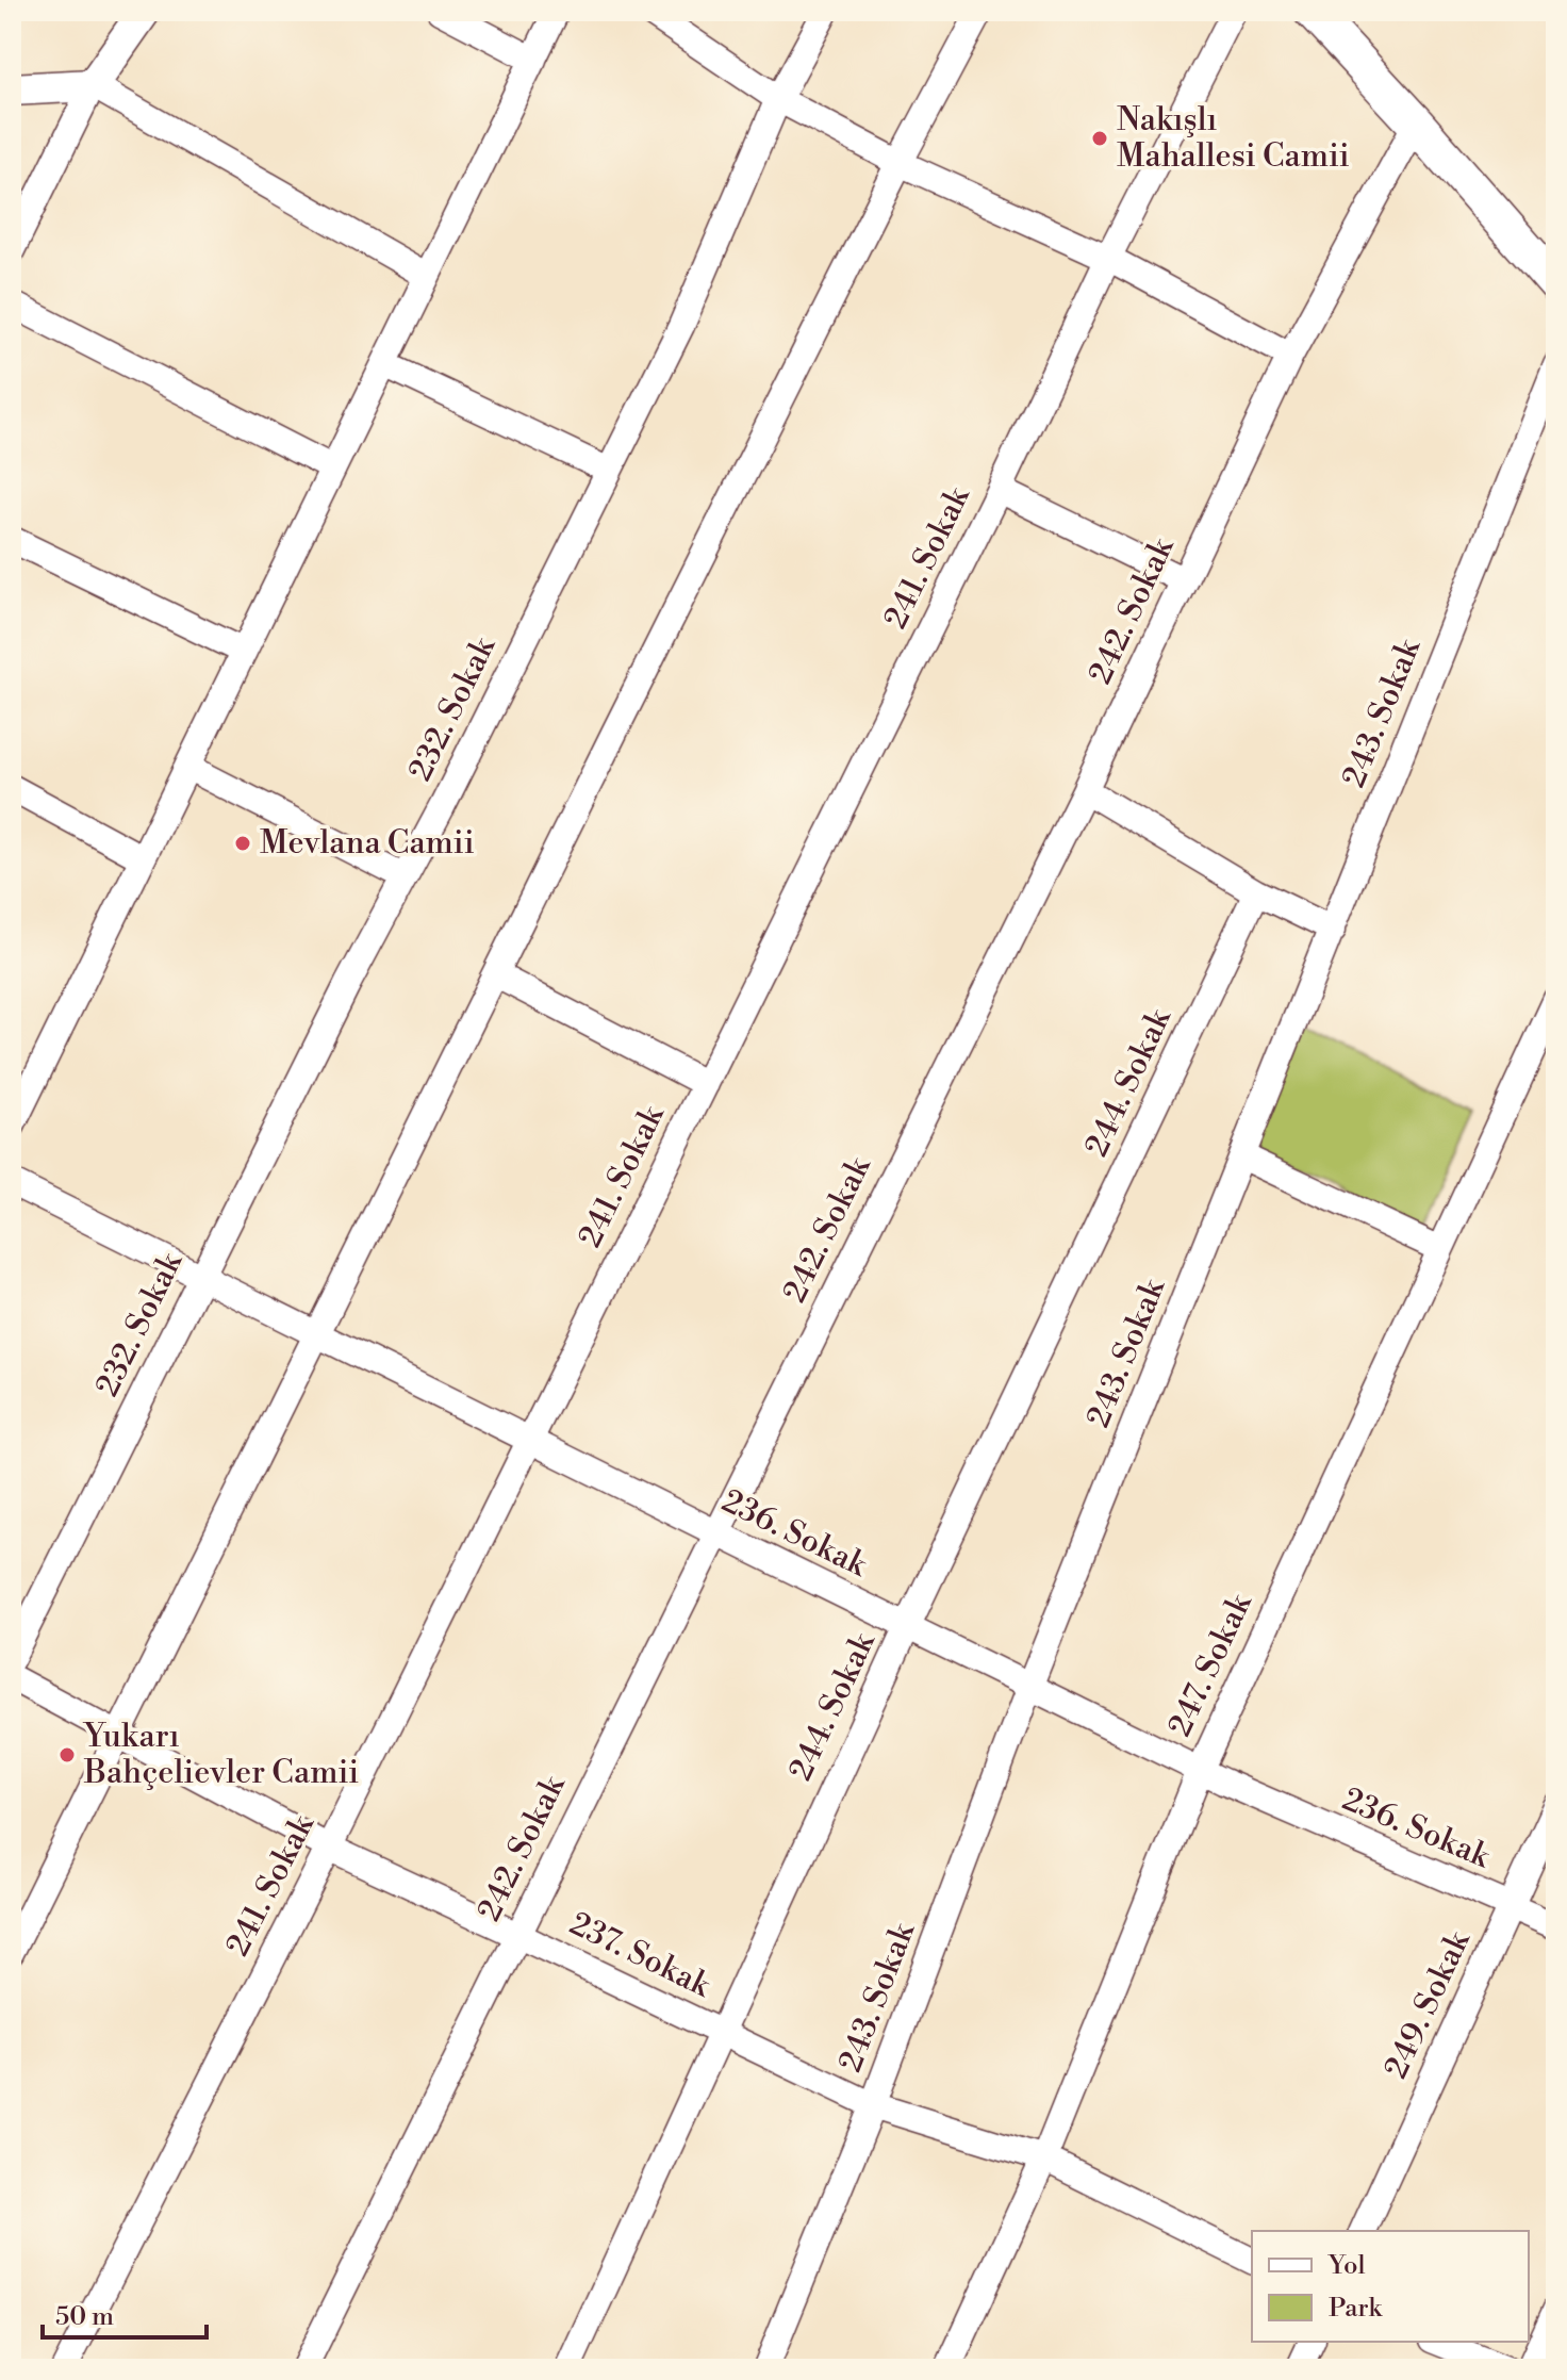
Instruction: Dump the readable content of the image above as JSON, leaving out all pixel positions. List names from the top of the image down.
{
  "streets": {
    "street": [
      "241. Sokak",
      "242. Sokak",
      "232. Sokak",
      "243. Sokak",
      "244. Sokak",
      "236. Sokak",
      "247. Sokak",
      "237. Sokak",
      "249. Sokak"
    ]
  },
  "crossings": [
    ["241. Sokak", "236. Sokak"],
    ["241. Sokak", "237. Sokak"],
    ["242. Sokak", "236. Sokak"],
    ["242. Sokak", "237. Sokak"],
    ["232. Sokak", "236. Sokak"],
    ["243. Sokak", "236. Sokak"],
    ["243. Sokak", "237. Sokak"],
    ["244. Sokak", "236. Sokak"],
    ["244. Sokak", "237. Sokak"],
    ["236. Sokak", "247. Sokak"],
    ["236. Sokak", "249. Sokak"],
    ["247. Sokak", "237. Sokak"]
  ],
  "places": ["Nakışlı Mahallesi Camii", "Mevlana Camii", "Yukarı Bahçelievler Camii"],
  "legend": ["Yol", "Park"],
  "scale_bar": "50 m"
}
